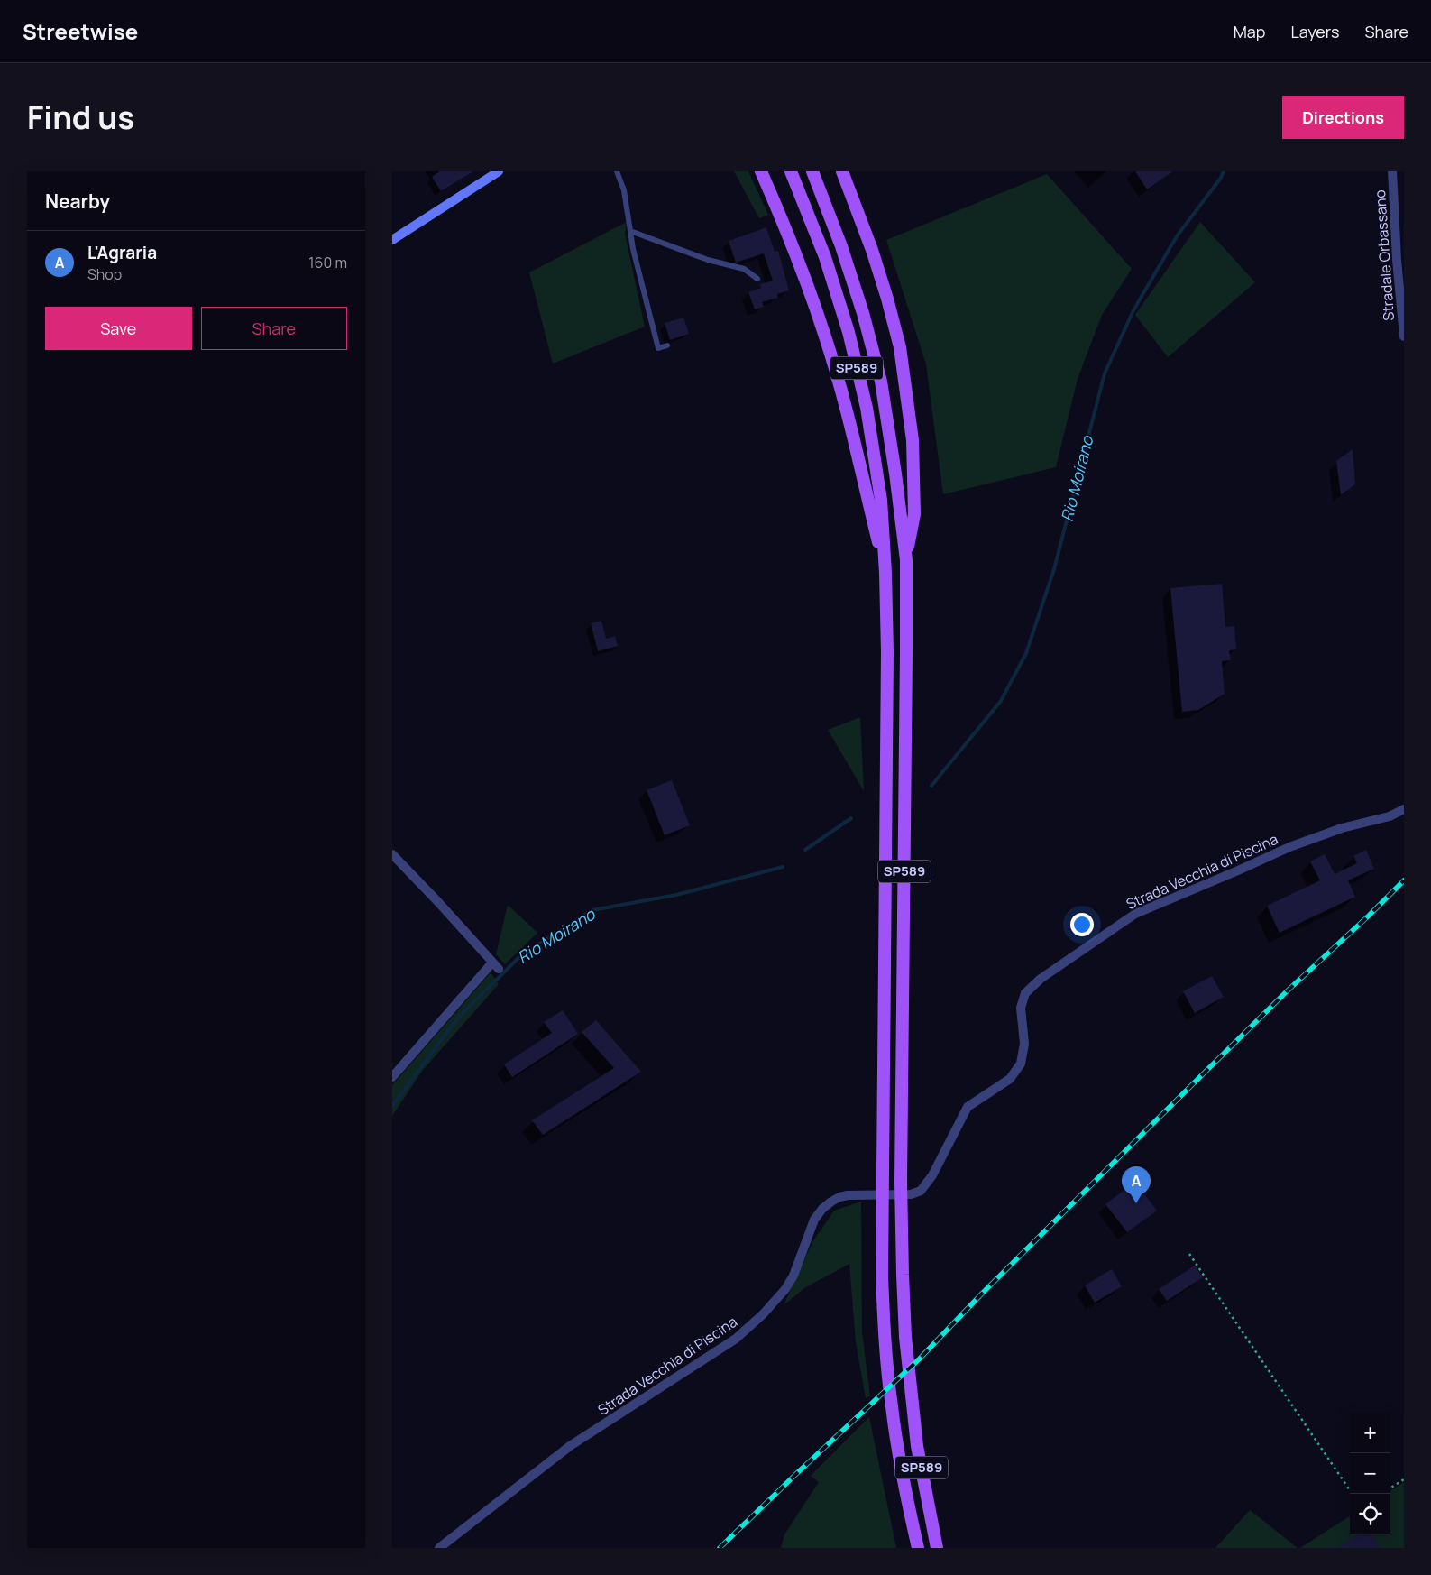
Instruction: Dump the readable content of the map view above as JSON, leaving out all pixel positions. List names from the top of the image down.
{
  "streets": {
    "main road": ["SP589"],
    "street": ["Stradale Orbassano", "Strada Vecchia di Piscina"]
  },
  "water": ["Rio Moirano"],
  "page": {
    "header": "Streetwise",
    "nav": ["Map", "Layers", "Share"],
    "title": "Find us",
    "buttons": [
      "Directions",
      ["Save", "Share"]
    ],
    "heading": "Nearby",
    "list": [
      {
        "mark": "A",
        "name": "L'Agraria",
        "note": "Shop",
        "value": "160 m"
      }
    ],
    "pins": "A",
    "map_buttons": ["+", "−"]
  }
}
